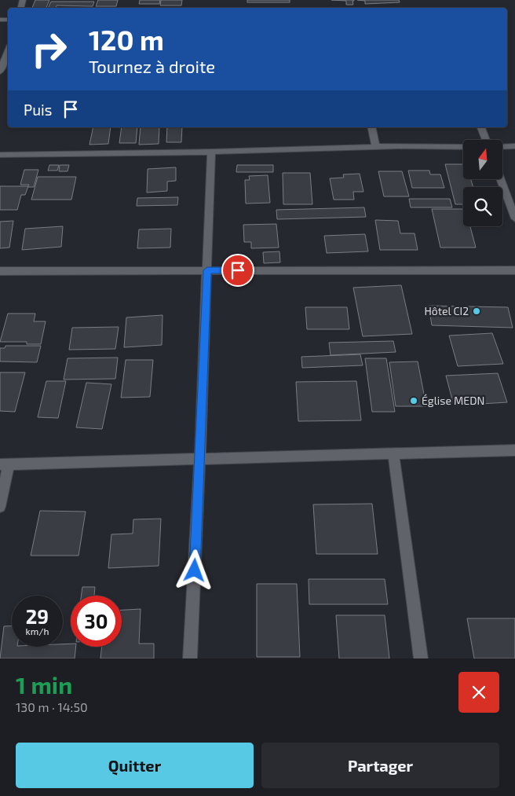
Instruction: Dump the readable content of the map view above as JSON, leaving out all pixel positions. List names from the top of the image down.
{
  "places": ["Hôtel CI2", "Église MEDN"],
  "north": "top",
  "page": {
    "turn": ["120 m", "Tournez à droite"],
    "then": "Puis",
    "speed": "29 km/h",
    "limit": "30",
    "heading": ["1 min", "130 m · 14:50"],
    "buttons": ["Quitter", "Partager"]
  }
}
